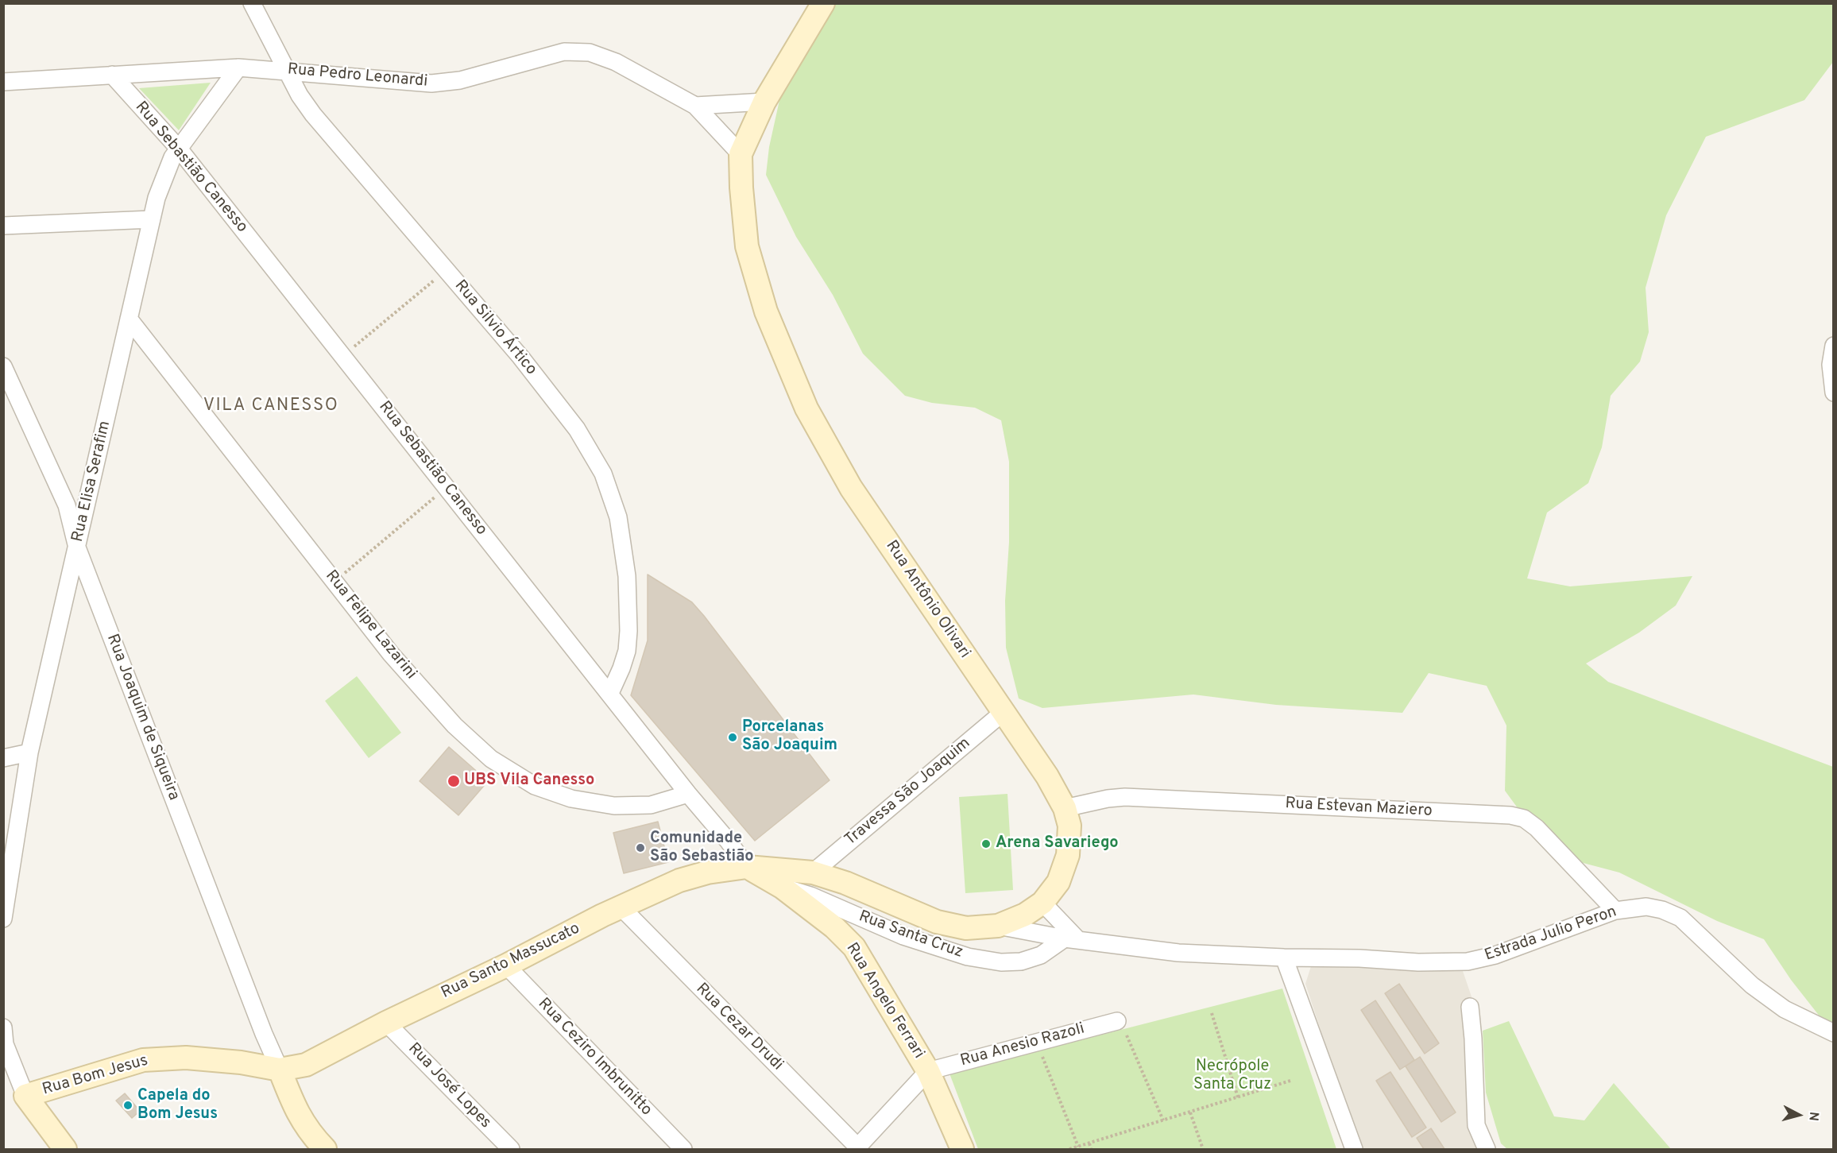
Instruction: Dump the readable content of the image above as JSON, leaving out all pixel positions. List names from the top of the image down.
{
  "streets": {
    "street": [
      "Rua Pedro Leonardi",
      "Rua Sebastião Canesso",
      "Rua Silvio Ártico",
      "Rua Elisa Serafim",
      "Rua Antônio Olivari",
      "Rua Felipe Lazarini",
      "Rua Joaquim de Siqueira",
      "Travessa São Joaquim",
      "Rua Estevan Maziero",
      "Estrada Julio Peron",
      "Rua Santa Cruz",
      "Rua Santo Massucato",
      "Rua Angelo Ferrari",
      "Rua Cezar Drudi",
      "Rua Anesio Razoli",
      "Rua Ceziro Imbrunitto",
      "Rua Bom Jesus",
      "Rua José Lopes"
    ]
  },
  "crossings": [
    ["Rua Pedro Leonardi", "Rua Sebastião Canesso"],
    ["Rua Pedro Leonardi", "Rua Silvio Ártico"],
    ["Rua Pedro Leonardi", "Rua Elisa Serafim"],
    ["Rua Pedro Leonardi", "Rua Antônio Olivari"],
    ["Rua Sebastião Canesso", "Rua Silvio Ártico"],
    ["Rua Sebastião Canesso", "Rua Elisa Serafim"],
    ["Rua Sebastião Canesso", "Rua Antônio Olivari"],
    ["Rua Sebastião Canesso", "Rua Felipe Lazarini"],
    ["Rua Sebastião Canesso", "Rua Santo Massucato"],
    ["Rua Sebastião Canesso", "Rua Angelo Ferrari"],
    ["Rua Elisa Serafim", "Rua Felipe Lazarini"],
    ["Rua Elisa Serafim", "Rua Joaquim de Siqueira"],
    ["Rua Antônio Olivari", "Travessa São Joaquim"],
    ["Rua Antônio Olivari", "Rua Estevan Maziero"],
    ["Rua Antônio Olivari", "Estrada Julio Peron"],
    ["Rua Antônio Olivari", "Rua Santo Massucato"],
    ["Rua Antônio Olivari", "Rua Angelo Ferrari"],
    ["Rua Joaquim de Siqueira", "Rua Santo Massucato"],
    ["Rua Joaquim de Siqueira", "Rua Bom Jesus"],
    ["Rua Estevan Maziero", "Estrada Julio Peron"],
    ["Estrada Julio Peron", "Rua Santa Cruz"],
    ["Rua Santa Cruz", "Rua Angelo Ferrari"],
    ["Rua Santo Massucato", "Rua Angelo Ferrari"],
    ["Rua Santo Massucato", "Rua Cezar Drudi"],
    ["Rua Santo Massucato", "Rua Ceziro Imbrunitto"],
    ["Rua Santo Massucato", "Rua Bom Jesus"],
    ["Rua Santo Massucato", "Rua José Lopes"],
    ["Rua Angelo Ferrari", "Rua Anesio Razoli"]
  ],
  "districts": ["VILA CANESSO"],
  "parks": ["Necrópole Santa Cruz"],
  "places": [
    "Porcelanas São Joaquim",
    "UBS Vila Canesso",
    "Arena Savariego",
    "Comunidade São Sebastião",
    "Capela do Bom Jesus"
  ],
  "north": "right"
}
